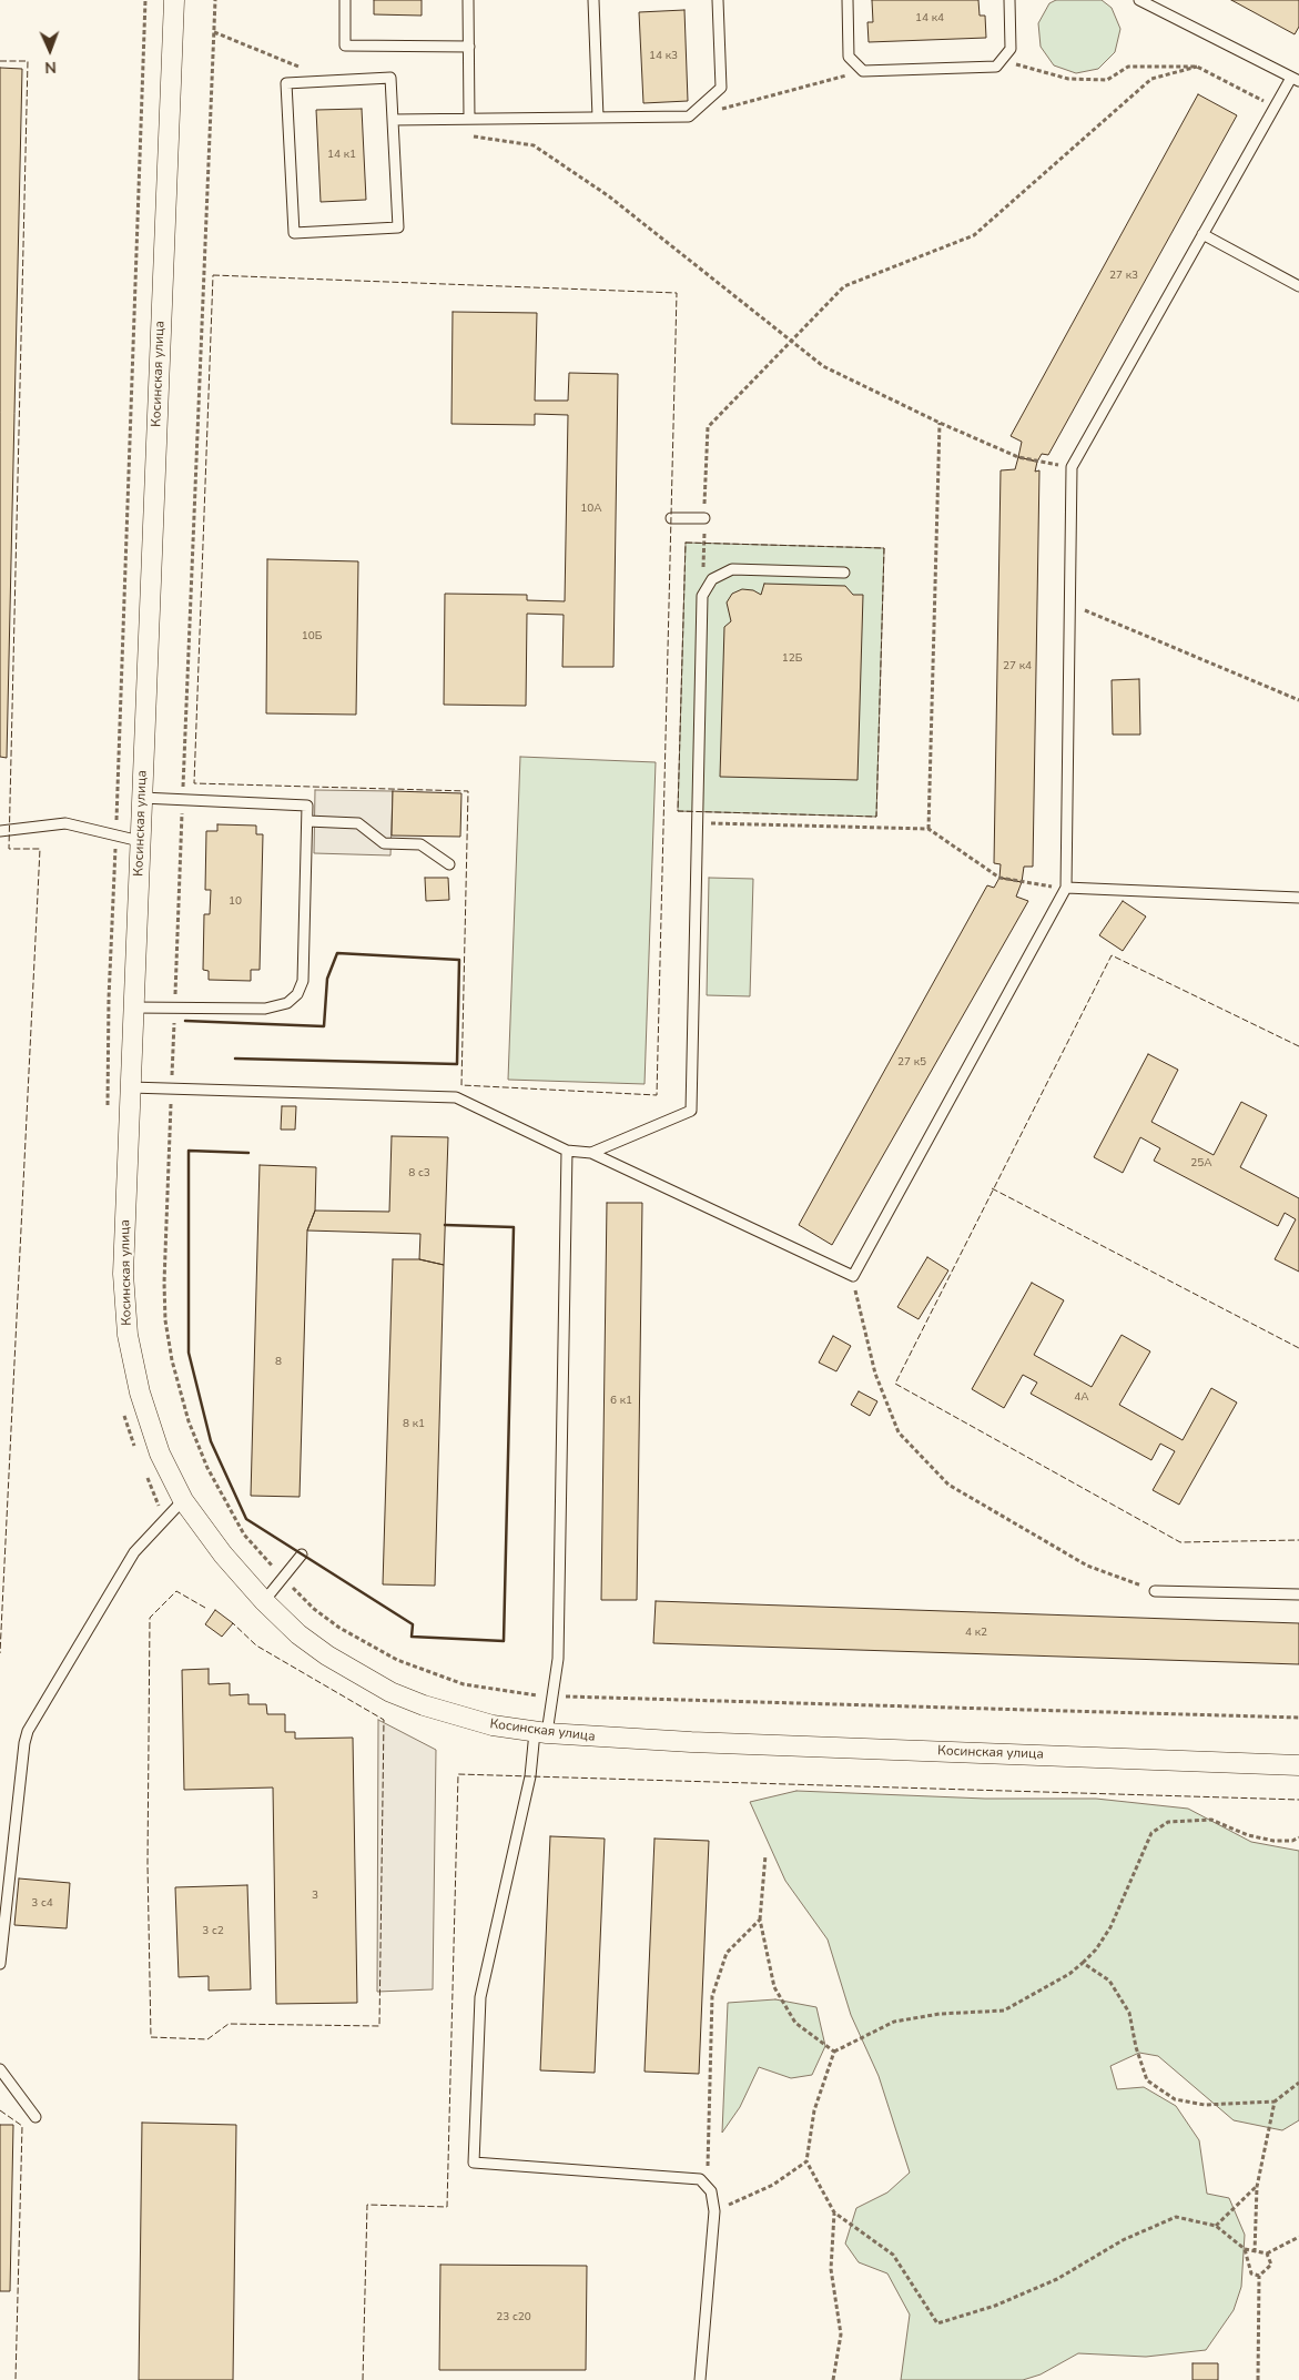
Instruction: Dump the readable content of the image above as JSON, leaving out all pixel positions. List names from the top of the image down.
{
  "streets": {
    "street": ["Косинская улица"]
  },
  "house_numbers": [
    "14 к4",
    "14 к3",
    "14 к1",
    "27 к3",
    "10А",
    "10Б",
    "12Б",
    "27 к4",
    "10",
    "27 к5",
    "25А",
    "8 с3",
    "8",
    "4А",
    "6 к1",
    "8 к1",
    "4 к2",
    "3",
    "3 с4",
    "3 с2",
    "23 с20"
  ],
  "north": "bottom"
}
